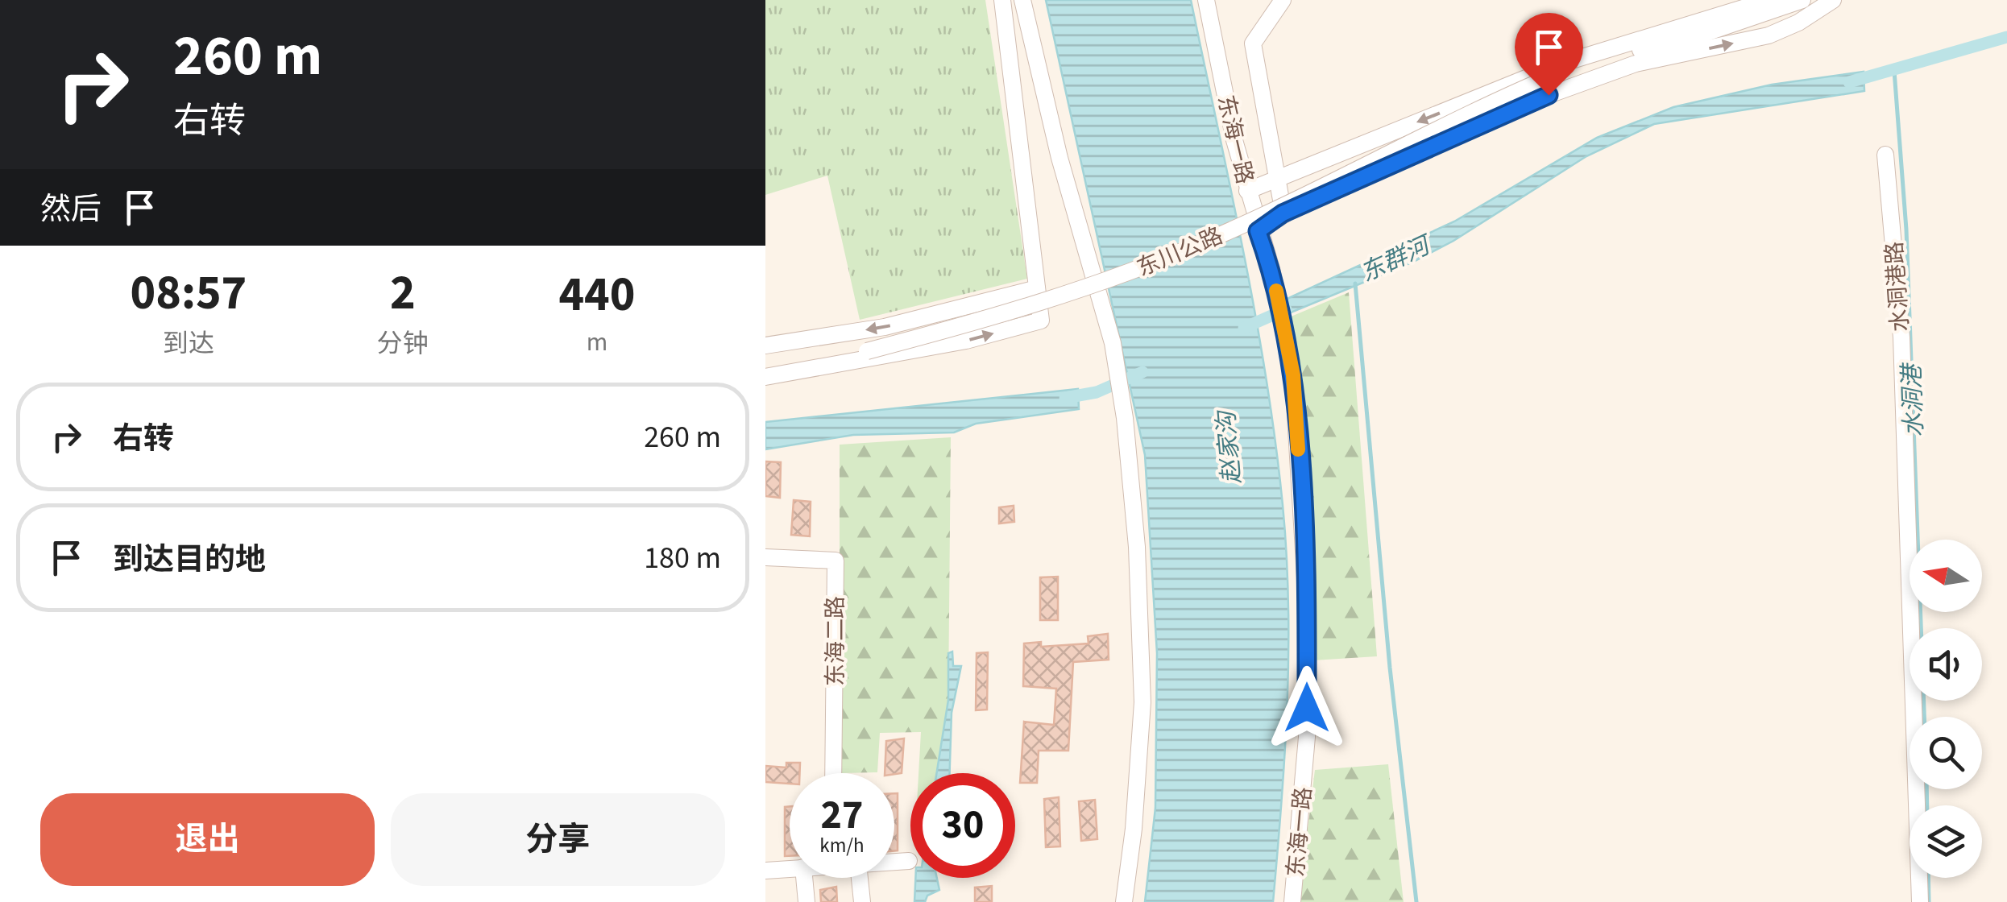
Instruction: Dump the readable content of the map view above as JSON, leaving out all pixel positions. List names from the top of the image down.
{
  "streets": {
    "street": [
      "东海一路",
      "东川公路",
      "水洞港路",
      "东海二路"
    ]
  },
  "water": ["东群河", "水洞港", "赵家沟"],
  "north": "left",
  "page": {
    "turn": ["260 m", "右转"],
    "then": "然后",
    "eta": [
      "08:57",
      "到达",
      "2",
      "分钟",
      "440",
      "m"
    ],
    "list": [
      {
        "name": "右转",
        "value": "260 m"
      },
      {
        "name": "到达目的地",
        "value": "180 m"
      }
    ],
    "speed": "27 km/h",
    "limit": "30",
    "buttons": ["退出", "分享"]
  }
}
